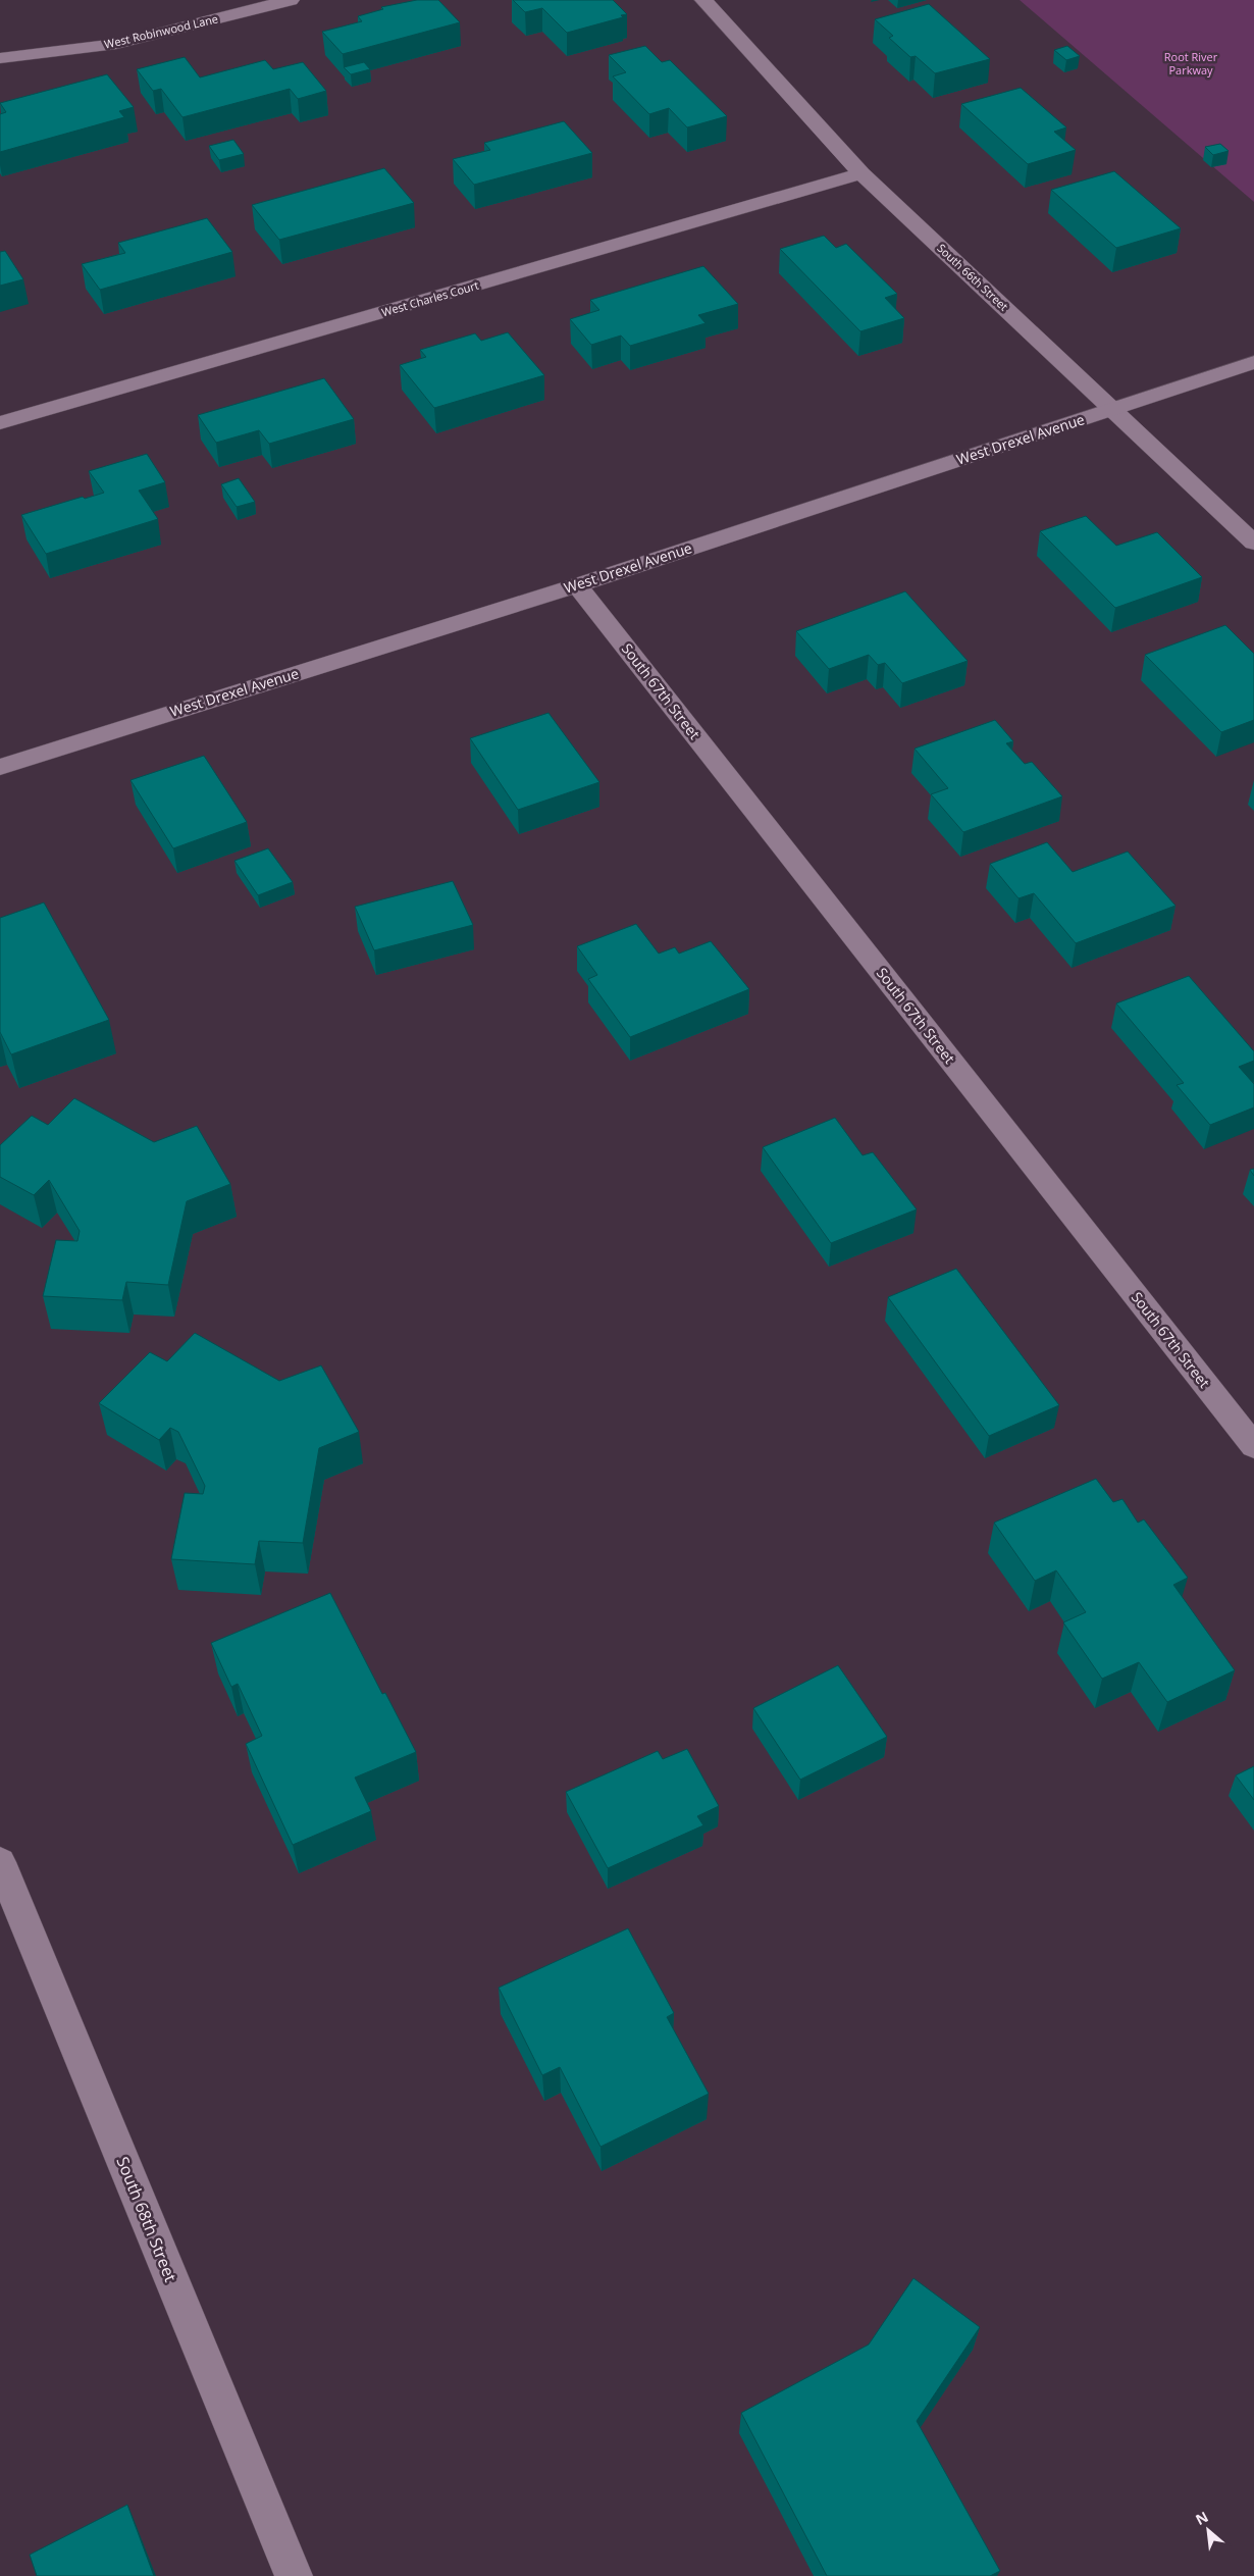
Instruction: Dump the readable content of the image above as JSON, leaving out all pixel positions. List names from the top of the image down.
{
  "streets": {
    "street": [
      "West Robinwood Lane",
      "South 66th Street",
      "West Charles Court",
      "West Drexel Avenue",
      "South 67th Street",
      "South 68th Street"
    ]
  },
  "crossings": [
    ["South 66th Street", "West Charles Court"],
    ["South 66th Street", "West Drexel Avenue"],
    ["West Drexel Avenue", "South 67th Street"]
  ],
  "parks": ["Root River Parkway"],
  "north": "top left"
}
